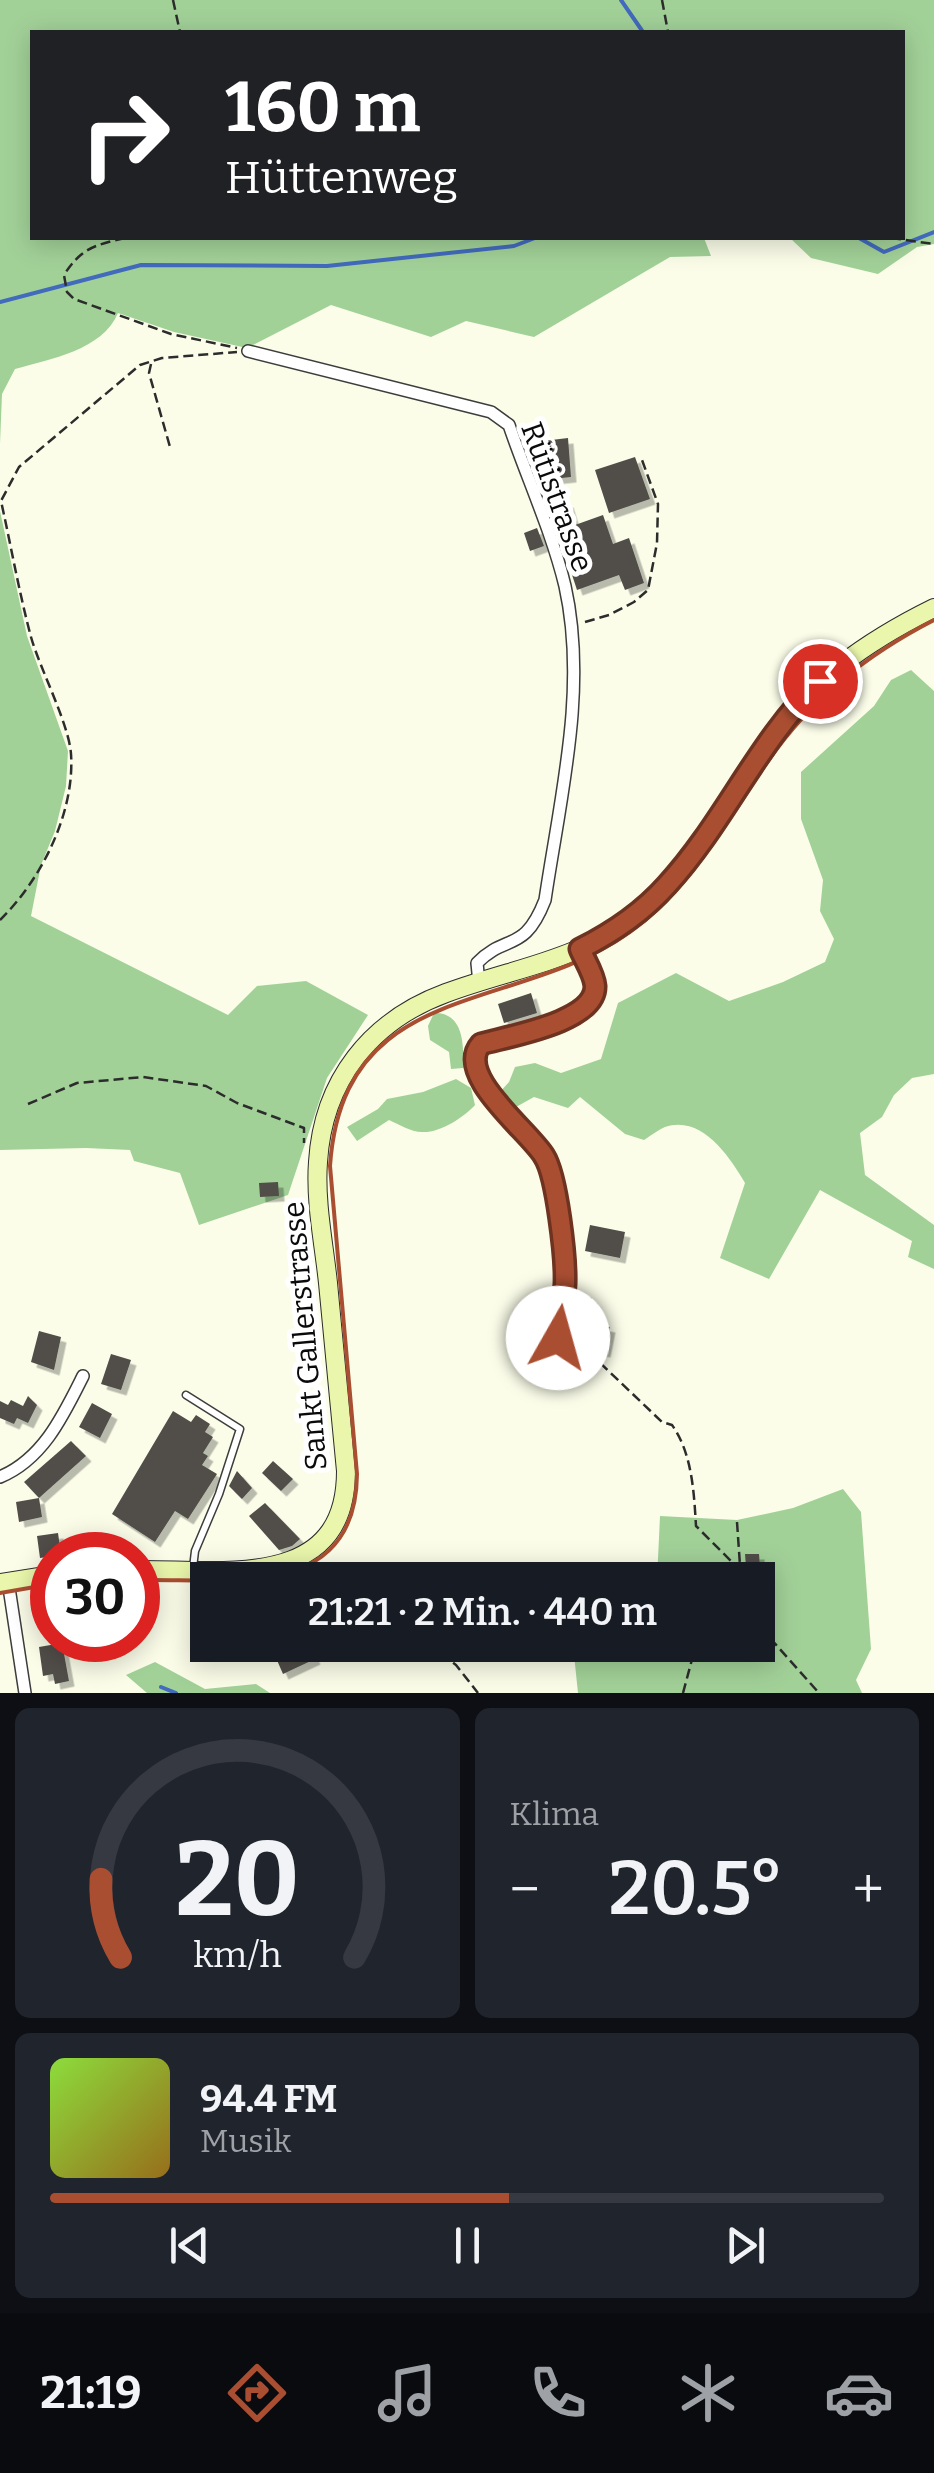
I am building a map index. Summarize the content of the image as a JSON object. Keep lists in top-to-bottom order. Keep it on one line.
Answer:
{"streets":{"main road":["Sankt Gallerstrasse"],"street":["Rütistrasse"]},"crossings":[["Rütistrasse","Sankt Gallerstrasse"]],"page":{"turn":["160 m","Hüttenweg"],"limit":"30","trip":"21:21 · 2 Min. · 440 m","tile":"Klima","heat":["−","20.5°","+"],"song":["94.4 FM","Musik"],"tabs":"21:19","gauge":["20","km/h"]}}
